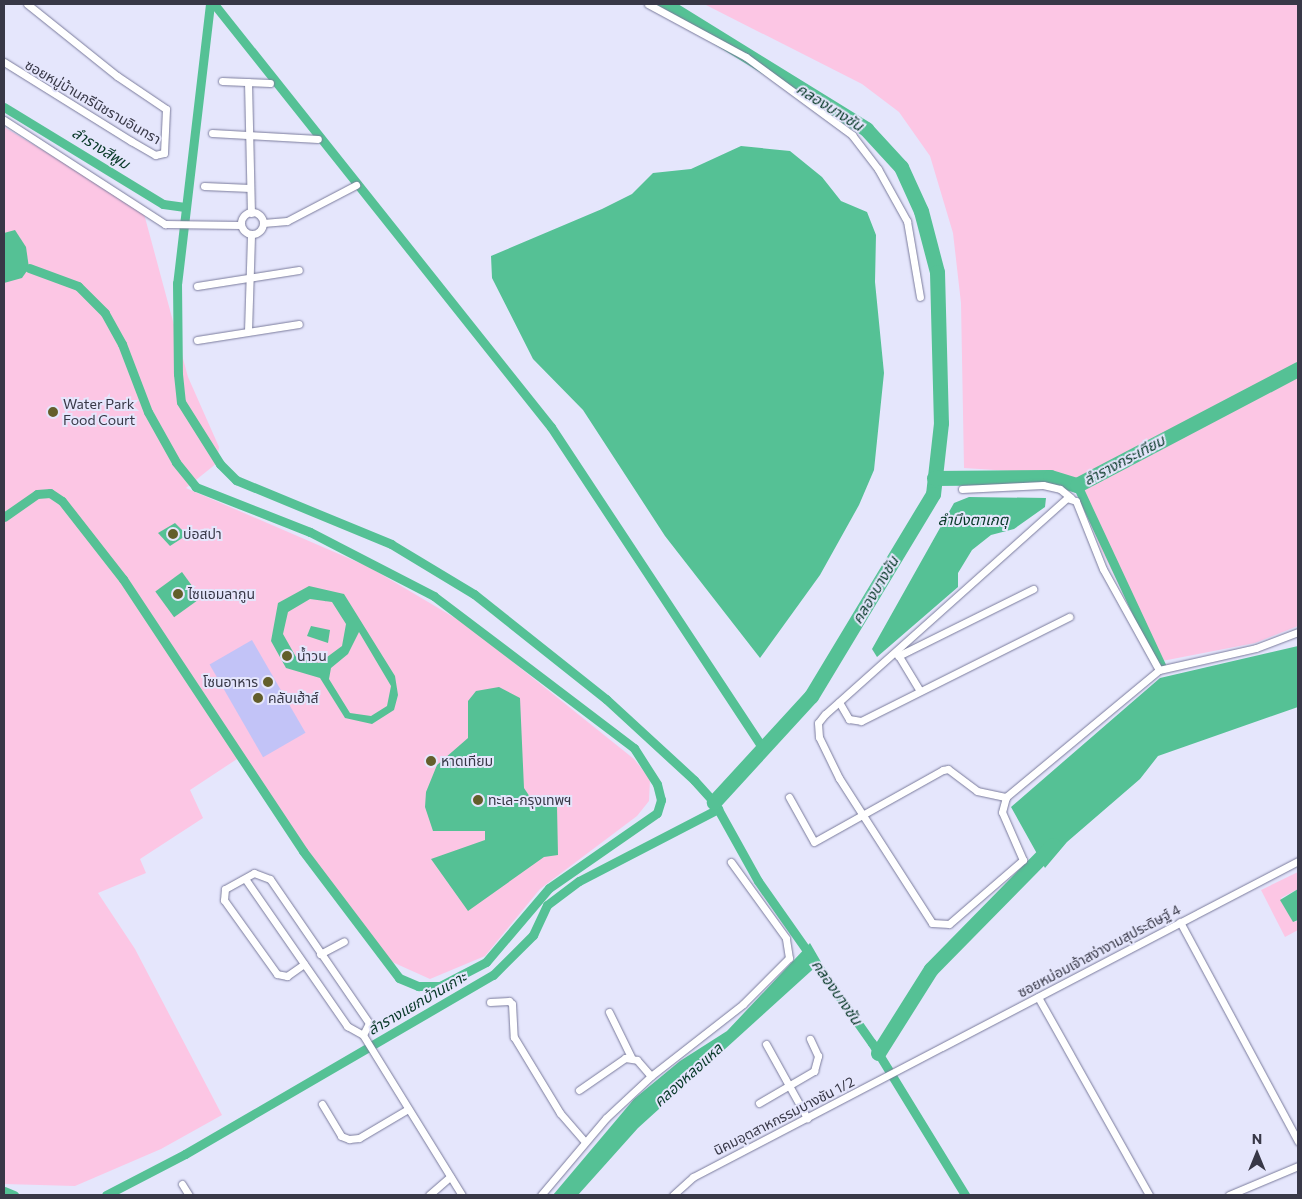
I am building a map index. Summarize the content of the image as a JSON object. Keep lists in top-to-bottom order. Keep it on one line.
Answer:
{"streets":{"street":["ซอยหมู่บ้านกรีนิชรามอินทรา","ซอยหม่อมเจ้าสง่างามสุประดิษฐ์ 4","นิคมอุตสาหกรรมบางชัน 1/2"]},"crossings":[["ซอยหม่อมเจ้าสง่างามสุประดิษฐ์ 4","นิคมอุตสาหกรรมบางชัน 1/2"]],"water":["คลองบางชัน","ลำรางสีพูม","ลำรางกระเทียม","ลำบึงตาเกตุ","ลำรางแยกบ้านเกาะ","คลองหลอแหล"],"places":["Water Park Food Court","บ่อสปา","ไซแอมลากูน","น้ำวน","โซนอาหาร","คลับเฮ้าส์","หาดเทียม","ทะเล-กรุงเทพฯ"],"north":"top"}
